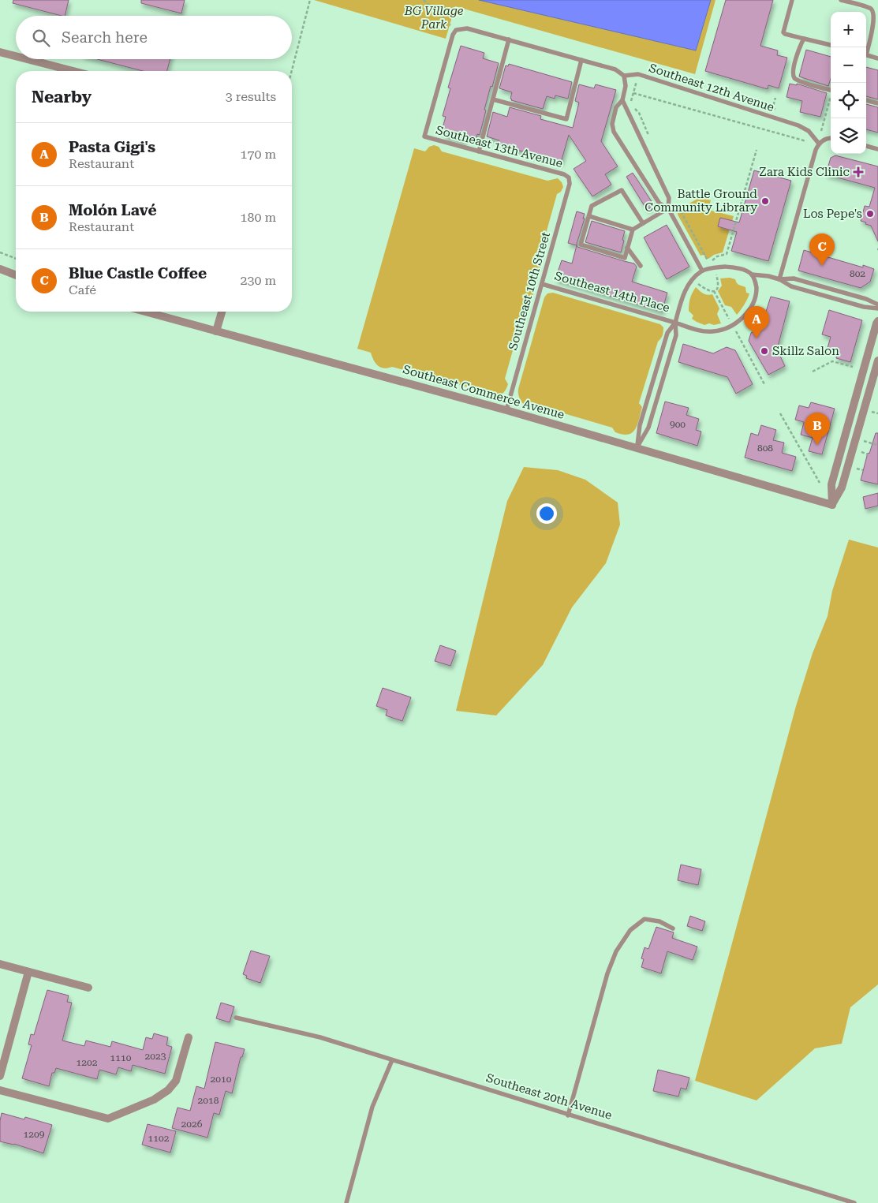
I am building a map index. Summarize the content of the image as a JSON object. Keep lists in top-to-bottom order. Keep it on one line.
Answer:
{"streets":{"street":["Southeast Commerce Avenue"],"lane":["Southeast 12th Avenue","Southeast 13th Avenue","Southeast 10th Street","Southeast 14th Place","Southeast 20th Avenue"]},"crossings":[["Southeast 12th Avenue","Southeast 13th Avenue"],["Southeast 13th Avenue","Southeast 10th Street"],["Southeast 10th Street","Southeast 14th Place"],["Southeast 10th Street","Southeast Commerce Avenue"]],"parks":["BG Village Park"],"places":{"health":["Zara Kids Clinic"],"other":["Battle Ground Community Library","Los Pepe's","Skillz Salon"]},"house_numbers":["802","900","808","2023","1110","1202","2010","2018","2026","1209","1102"],"page":{"map_buttons":["+","−"],"search":"Search here","heading":["Nearby","3 results"],"list":[{"mark":"A","name":"Pasta Gigi's","note":"Restaurant","value":"170 m"},{"mark":"B","name":"Molón Lavé","note":"Restaurant","value":"180 m"},{"mark":"C","name":"Blue Castle Coffee","note":"Café","value":"230 m"}],"pins":["C","A","B"]}}
